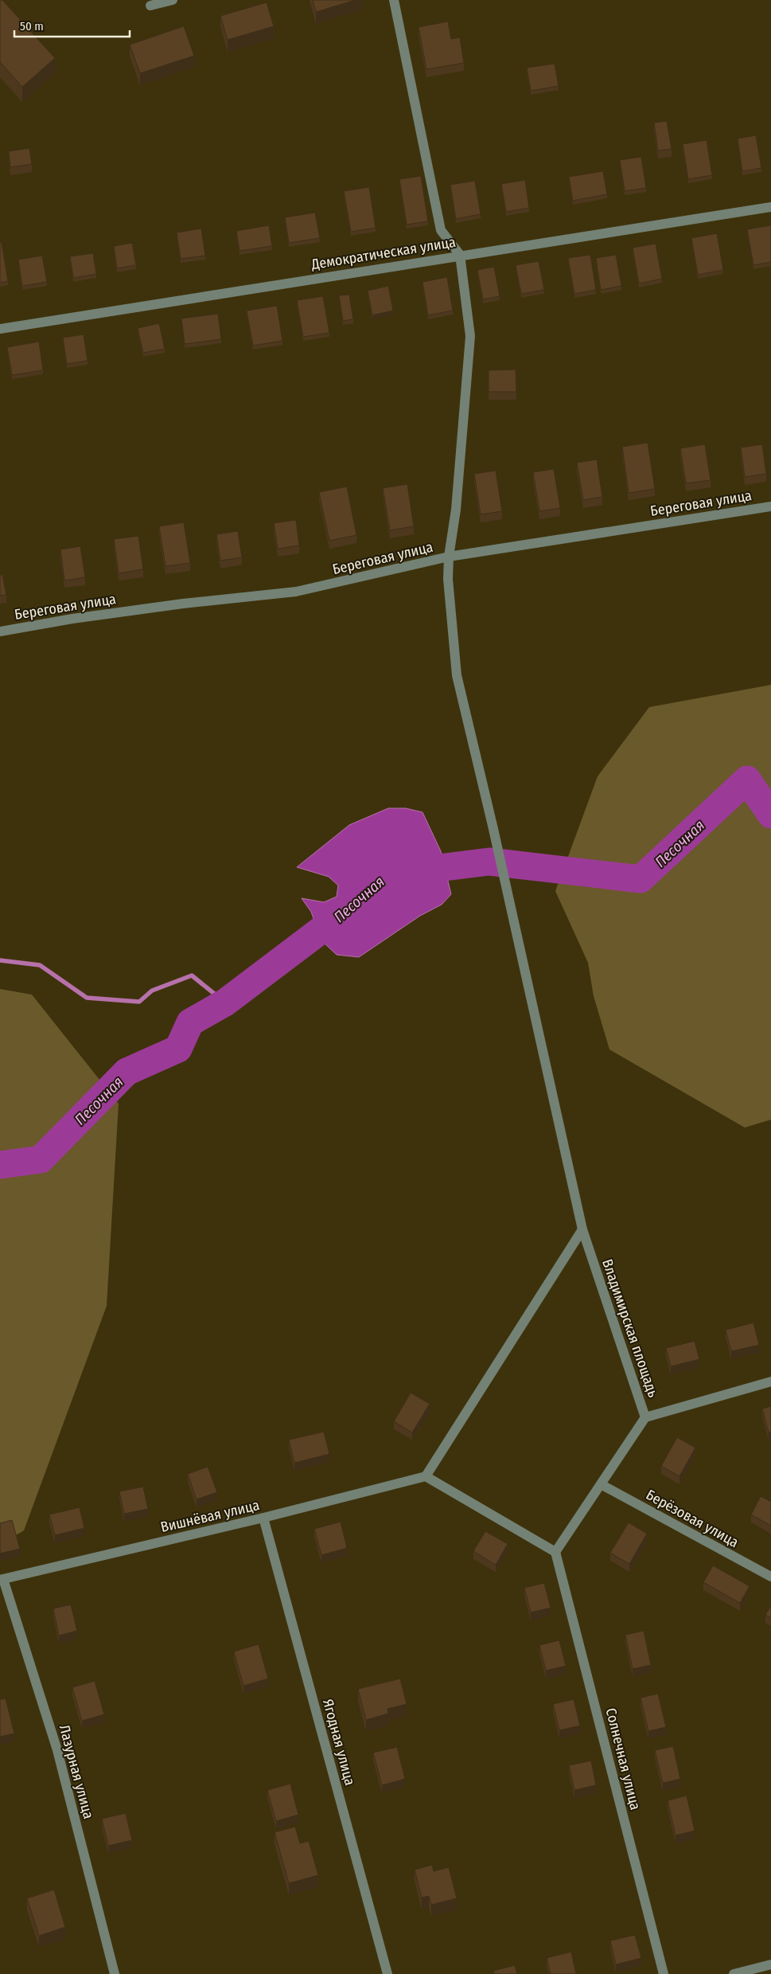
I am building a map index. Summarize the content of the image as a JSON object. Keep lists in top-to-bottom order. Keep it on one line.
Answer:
{"streets":{"street":["Демократическая улица","Береговая улица","Владимирская площадь","Вишнёвая улица","Берёзовая улица","Ягодная улица","Солнечная улица","Лазурная улица"]},"crossings":[["Демократическая улица","Владимирская площадь"],["Береговая улица","Владимирская площадь"],["Владимирская площадь","Берёзовая улица"],["Владимирская площадь","Солнечная улица"],["Вишнёвая улица","Ягодная улица"],["Вишнёвая улица","Лазурная улица"]],"water":["Песочная"],"scale_bar":"50 m"}
